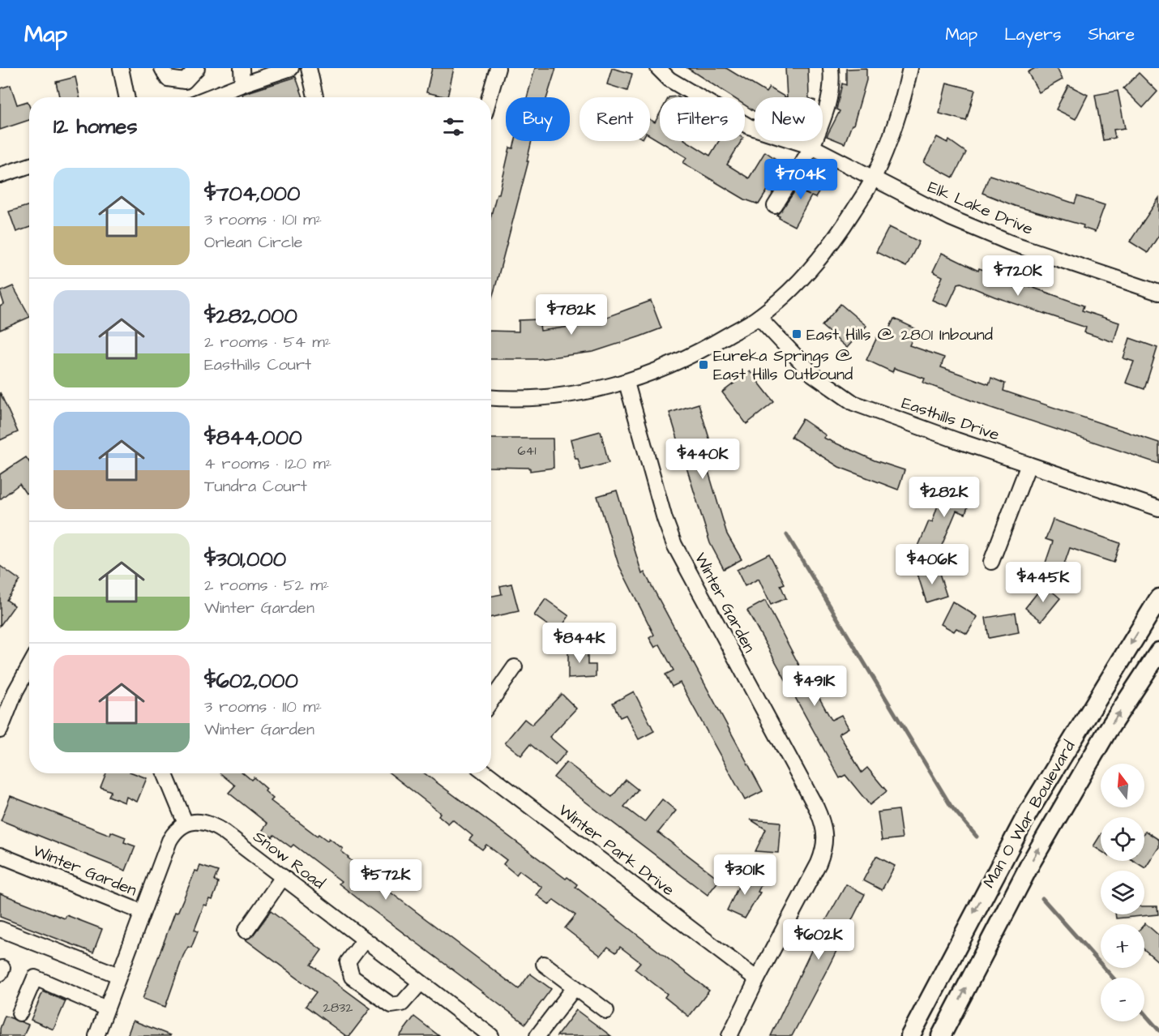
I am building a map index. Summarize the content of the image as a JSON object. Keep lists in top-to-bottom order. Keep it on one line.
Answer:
{"streets":{"main road":["Man O War Boulevard"],"street":["Elk Lake Drive","Easthills Drive","Winter Garden","Winter Park Drive","Snow Road"]},"crossings":[["Winter Garden","Winter Park Drive"]],"places":{"transit":["East Hills @ 2801 Inbound","Eureka Springs @ East Hills Outbound"]},"house_numbers":["641","2832"],"north":"top","page":{"header":"Map","nav":["Map","Layers","Share"],"chip":["Buy","Rent","Filters","New"],"heading":"12 homes","list":[{"name":"$704,000","note":"3 rooms · 101 m² · Orlean Circle"},{"name":"$282,000","note":"2 rooms · 54 m² · Easthills Court"},{"name":"$844,000","note":"4 rooms · 120 m² · Tundra Court"},{"name":"$301,000","note":"2 rooms · 52 m² · Winter Garden"},{"name":"$602,000","note":"3 rooms · 110 m² · Winter Garden"}],"price":["$704K","$720K","$782K","$440K","$282K","$406K","$445K","$844K","$491K","$301K","$572K","$602K"],"map_buttons":["+","−"]}}
